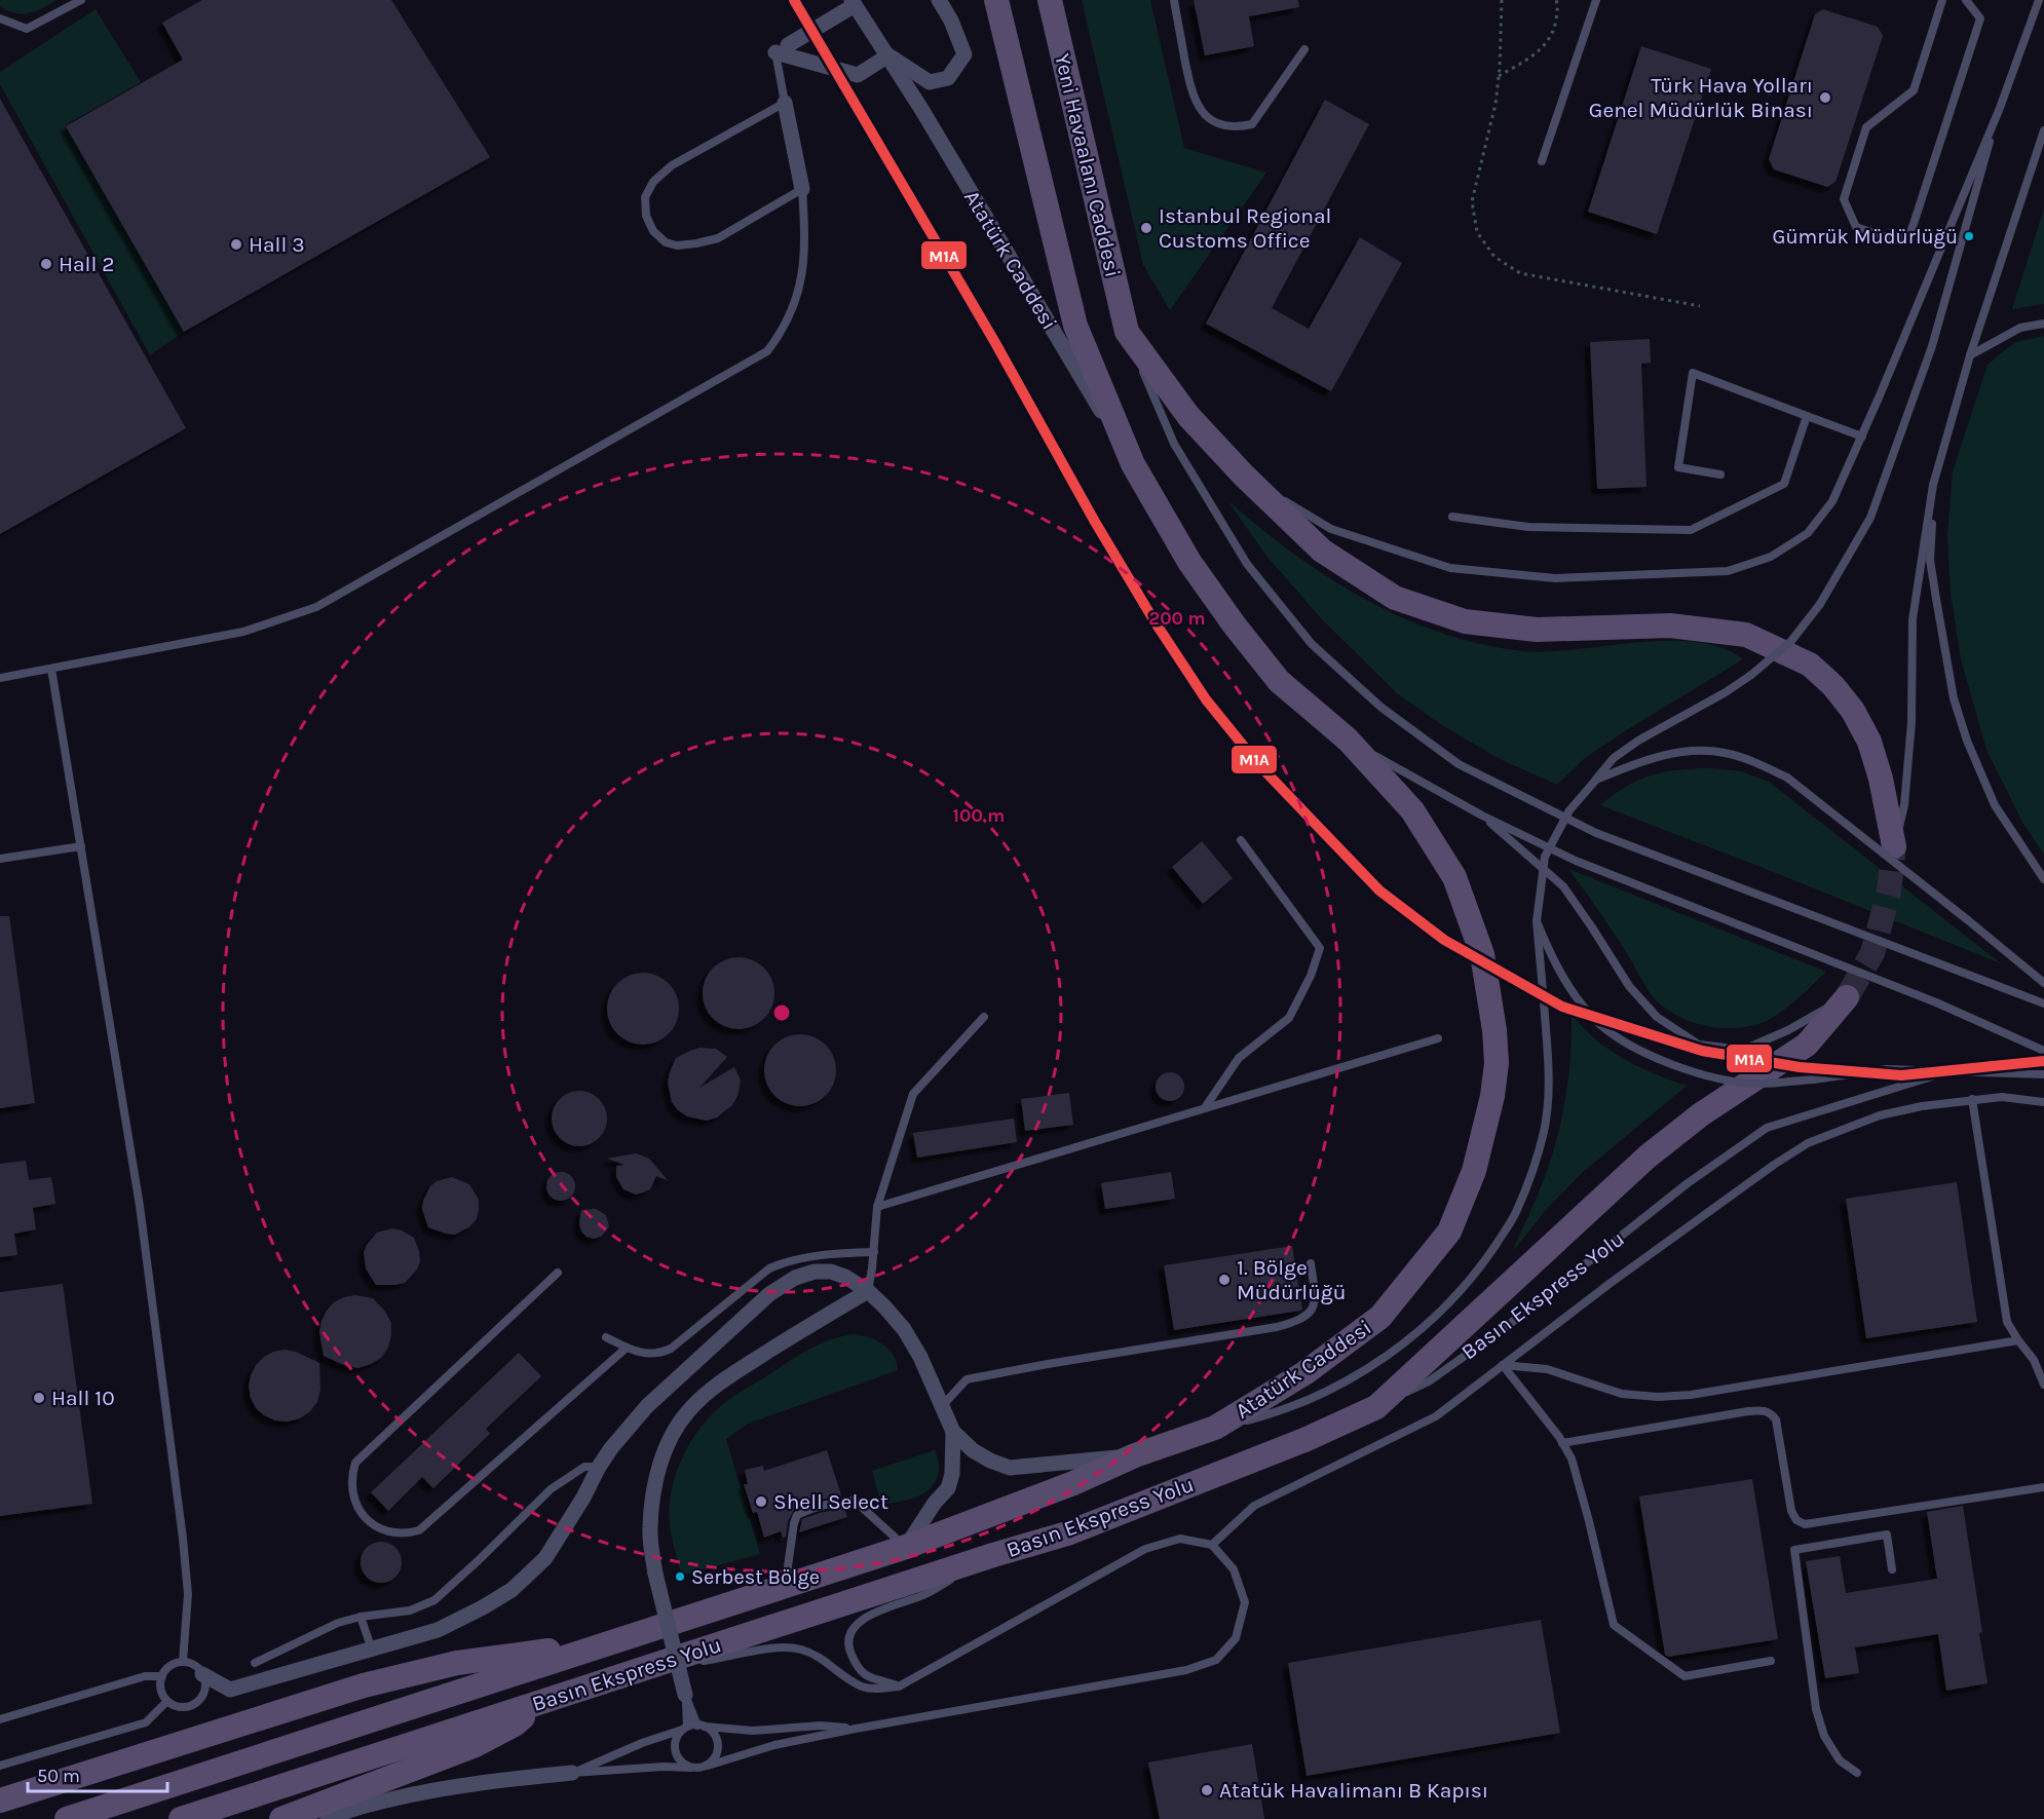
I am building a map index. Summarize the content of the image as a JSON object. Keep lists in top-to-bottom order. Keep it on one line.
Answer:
{"streets":{"main road":["Yeni Havaalanı Caddesi","Atatürk Caddesi","Basın Ekspress Yolu"]},"crossings":[["Atatürk Caddesi","Basın Ekspress Yolu"]],"places":["Türk Hava Yolları Genel Müdürlük Binası","Istanbul Regional Customs Office","Gümrük Müdürlüğü","Hall 3","Hall 2","1. Bölge Müdürlüğü","Hall 10","Shell Select","Serbest Bölge","Atatük Havalimanı B Kapısı"],"lines":["transit line M1A"],"scale_bar":"50 m","rings":["200 m","100 m"]}
